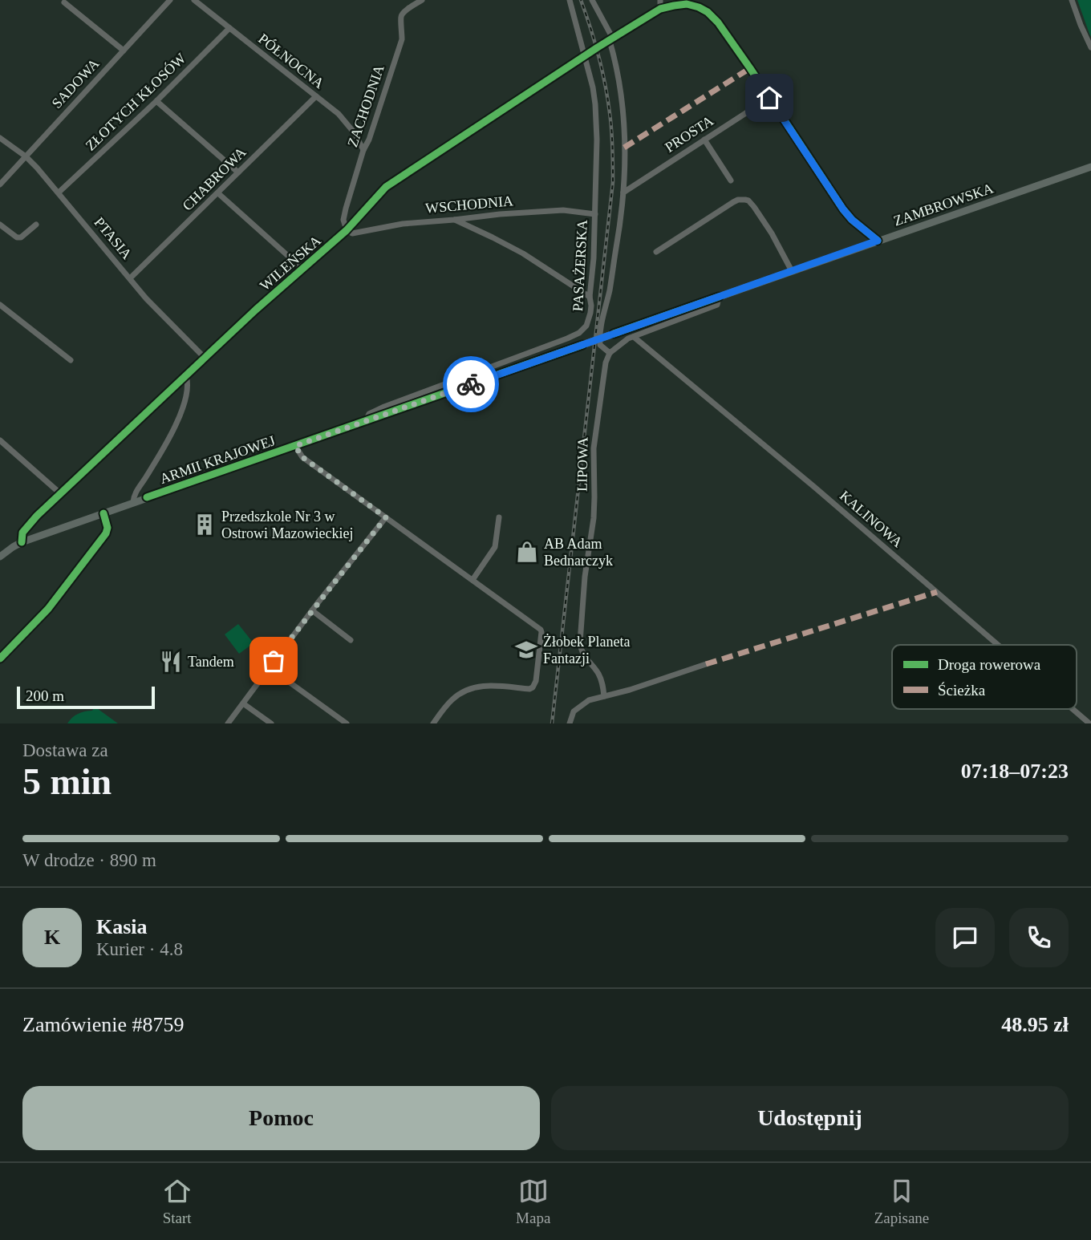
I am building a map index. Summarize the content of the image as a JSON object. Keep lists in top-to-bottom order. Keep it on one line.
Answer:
{"streets":{"main road":["ZAMBROWSKA","ARMII KRAJOWEJ"],"street":["PÓŁNOCNA","SADOWA","ZŁOTYCH KŁOSÓW","ZACHODNIA","PROSTA","CHABROWA","WSCHODNIA","PTASIA","WILEŃSKA","PASAŻERSKA","LIPOWA","KALINOWA"]},"crossings":[["PÓŁNOCNA","ZŁOTYCH KŁOSÓW"],["PÓŁNOCNA","ZACHODNIA"],["PÓŁNOCNA","CHABROWA"],["SADOWA","PTASIA"],["ZŁOTYCH KŁOSÓW","PTASIA"],["ZACHODNIA","WSCHODNIA"],["ZACHODNIA","WILEŃSKA"],["CHABROWA","PTASIA"],["WSCHODNIA","WILEŃSKA"],["WSCHODNIA","PASAŻERSKA"],["ZAMBROWSKA","ARMII KRAJOWEJ"],["PTASIA","WILEŃSKA"],["WILEŃSKA","PASAŻERSKA"],["WILEŃSKA","ARMII KRAJOWEJ"],["PASAŻERSKA","ARMII KRAJOWEJ"]],"places":{"building":["Przedszkole Nr 3 w Ostrowi Mazowieckiej"],"shop":["AB Adam Bednarczyk"],"school or university":["Żłobek Planeta Fantazji"],"restaurant":["Tandem"]},"legend":["Droga rowerowa","Ścieżka"],"scale_bar":"200 m","page":{"scale":"200 m","heading":["5 min","Dostawa za","07:18–07:23"],"panel":["Kasia","Kurier · 4.8","Zamówienie #8759","48.95 zł"],"bar":"W drodze · 890 m","round":"K","buttons":["Pomoc","Udostępnij"],"tabs":["Start","Mapa","Zapisane"]}}
